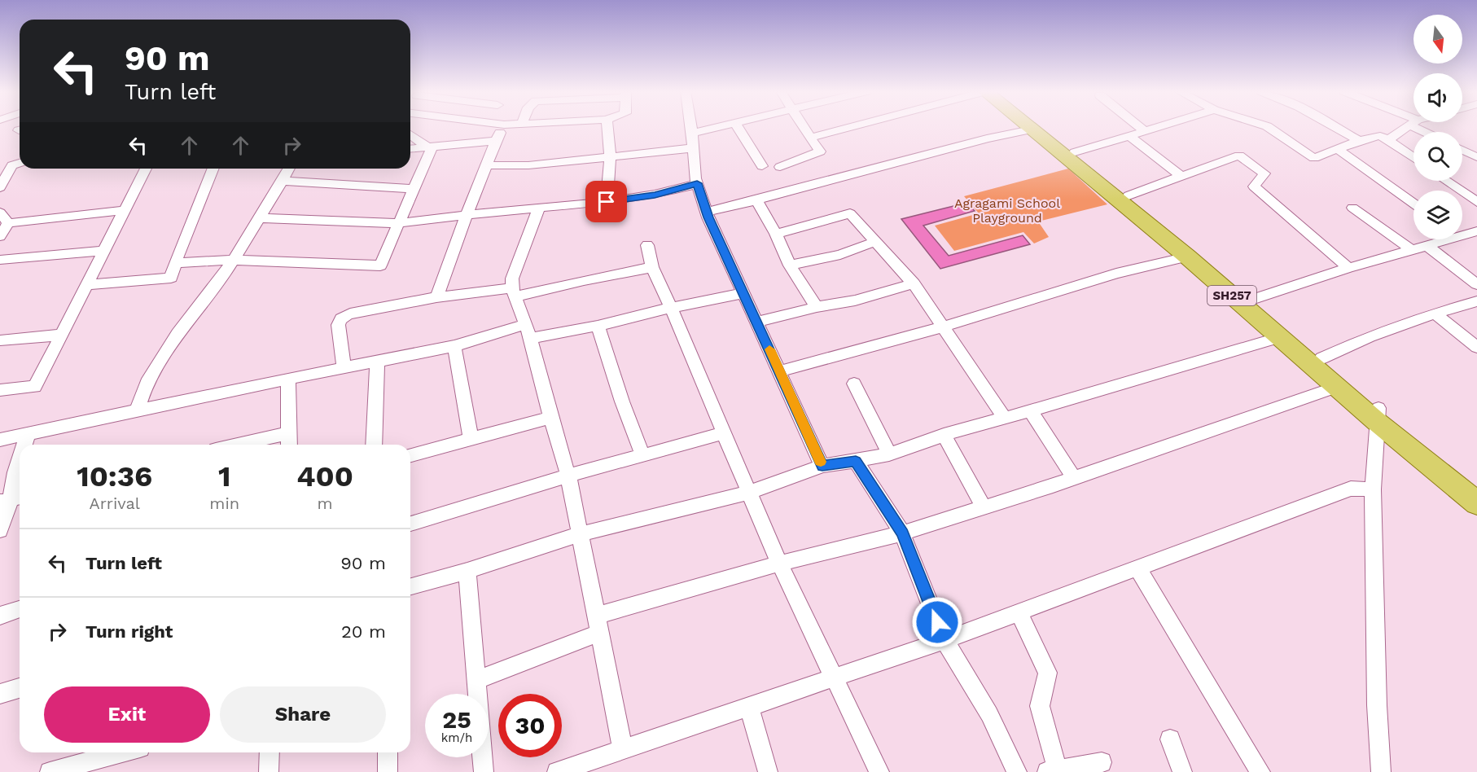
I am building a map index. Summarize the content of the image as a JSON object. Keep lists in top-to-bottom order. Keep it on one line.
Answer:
{"streets":{"main road":["SH257"]},"parks":["Agragami School Playground"],"north":"bottom","page":{"turn":["90 m","Turn left"],"eta":["10:36","Arrival","1","min","400","m"],"list":[{"name":"Turn left","value":"90 m"},{"name":"Turn right","value":"20 m"}],"buttons":["Exit","Share"],"speed":"25 km/h","limit":"30"}}
